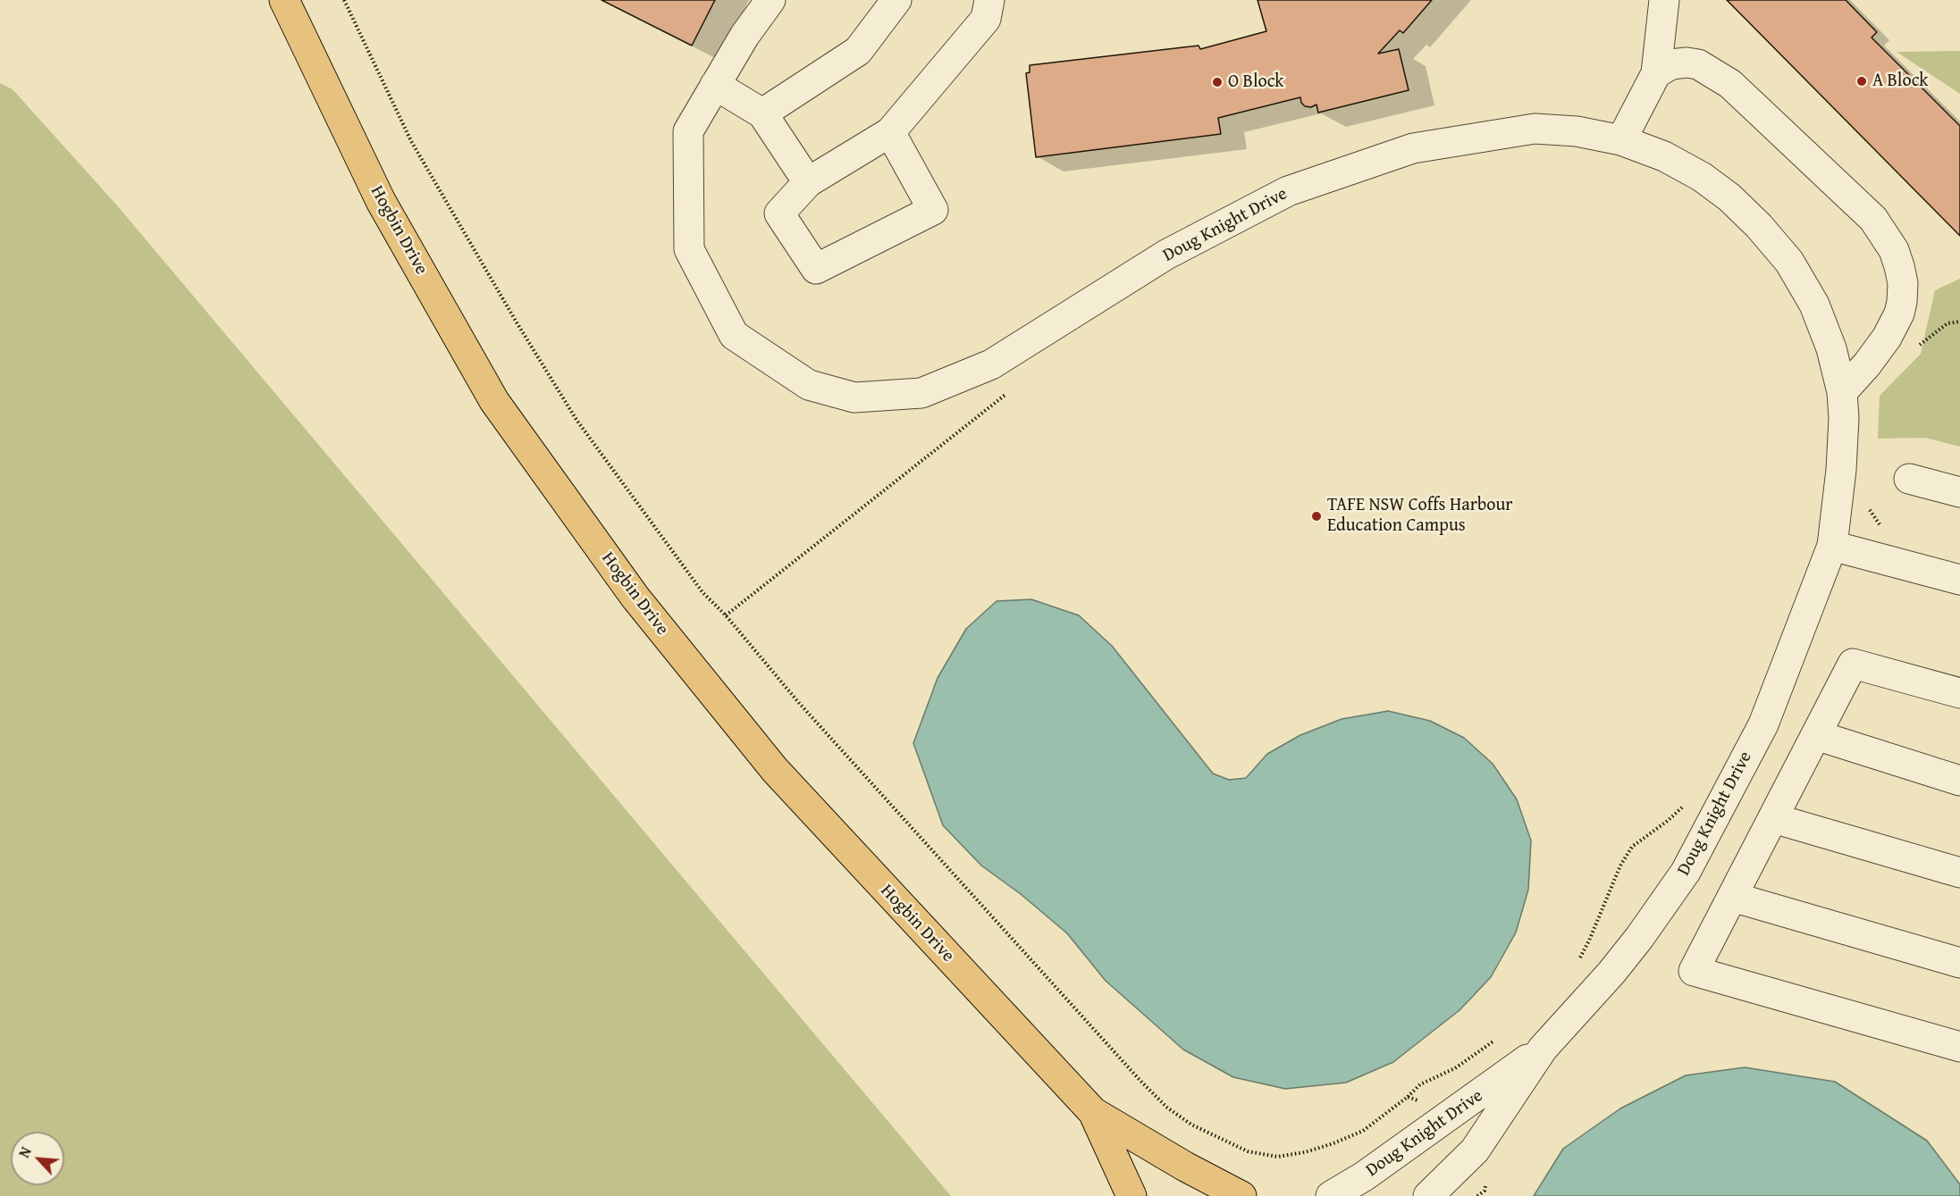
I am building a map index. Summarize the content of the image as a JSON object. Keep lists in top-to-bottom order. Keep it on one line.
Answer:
{"streets":{"main road":["Hogbin Drive"],"street":["Doug Knight Drive"]},"places":["A Block","O Block","TAFE NSW Coffs Harbour Education Campus"],"north":"top left"}
